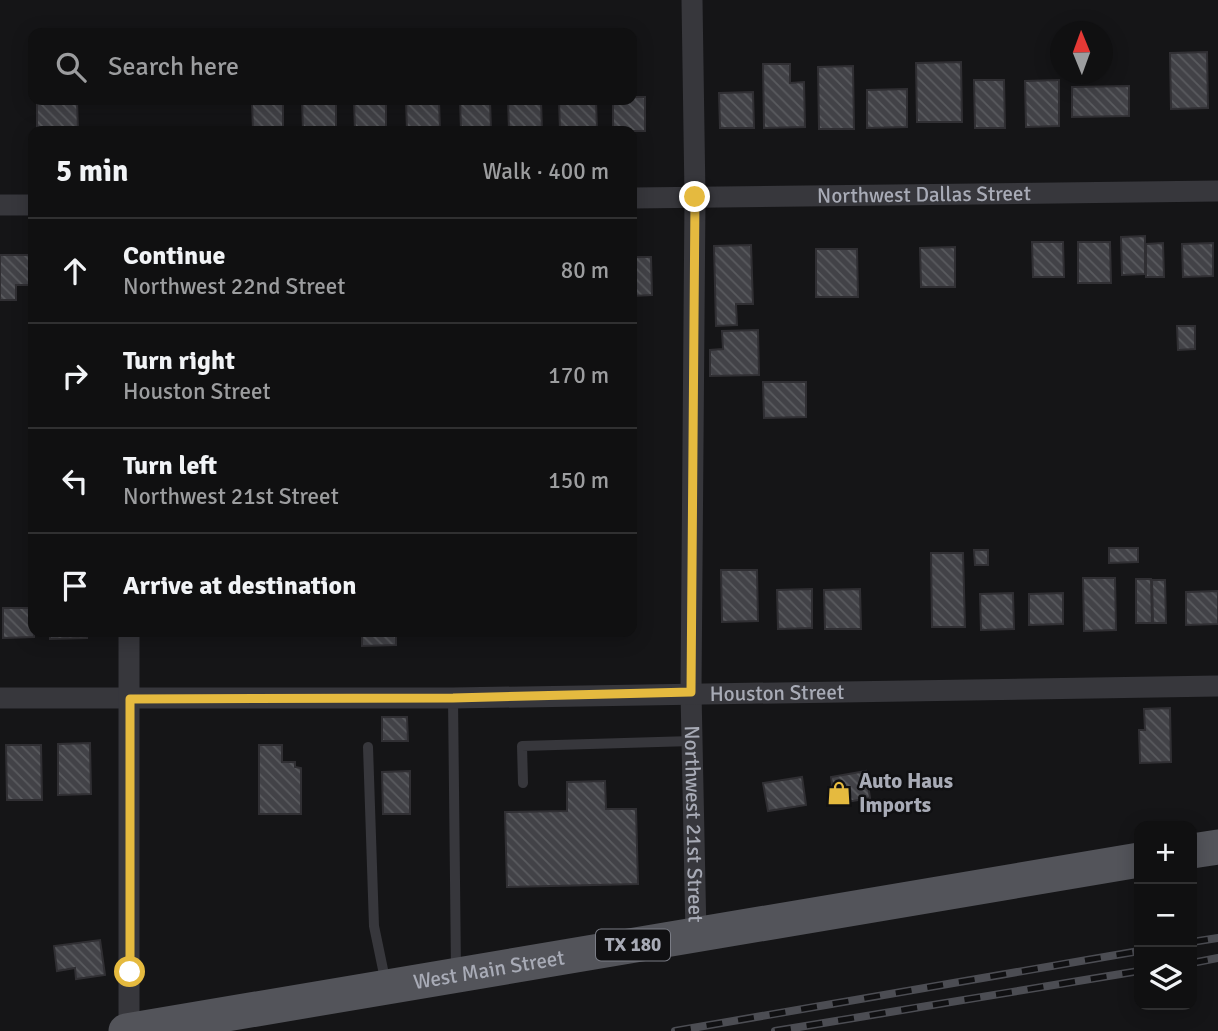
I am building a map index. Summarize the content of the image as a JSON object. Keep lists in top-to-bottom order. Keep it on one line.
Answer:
{"streets":{"main road":["TX 180","West Main Street"],"street":["Northwest Dallas Street","Houston Street","Northwest 21st Street"]},"crossings":[["Northwest Dallas Street","Northwest 21st Street"],["Houston Street","Northwest 21st Street"],["Northwest 21st Street","West Main Street"]],"places":{"shop":["Auto Haus Imports"]},"north":"top","page":{"search":"Search here","heading":["5 min","Walk · 400 m"],"list":[["Continue","Northwest 22nd Street","80 m"],["Turn right","Houston Street","170 m"],["Turn left","Northwest 21st Street","150 m"],"Arrive at destination"],"map_buttons":["+","−"]}}
